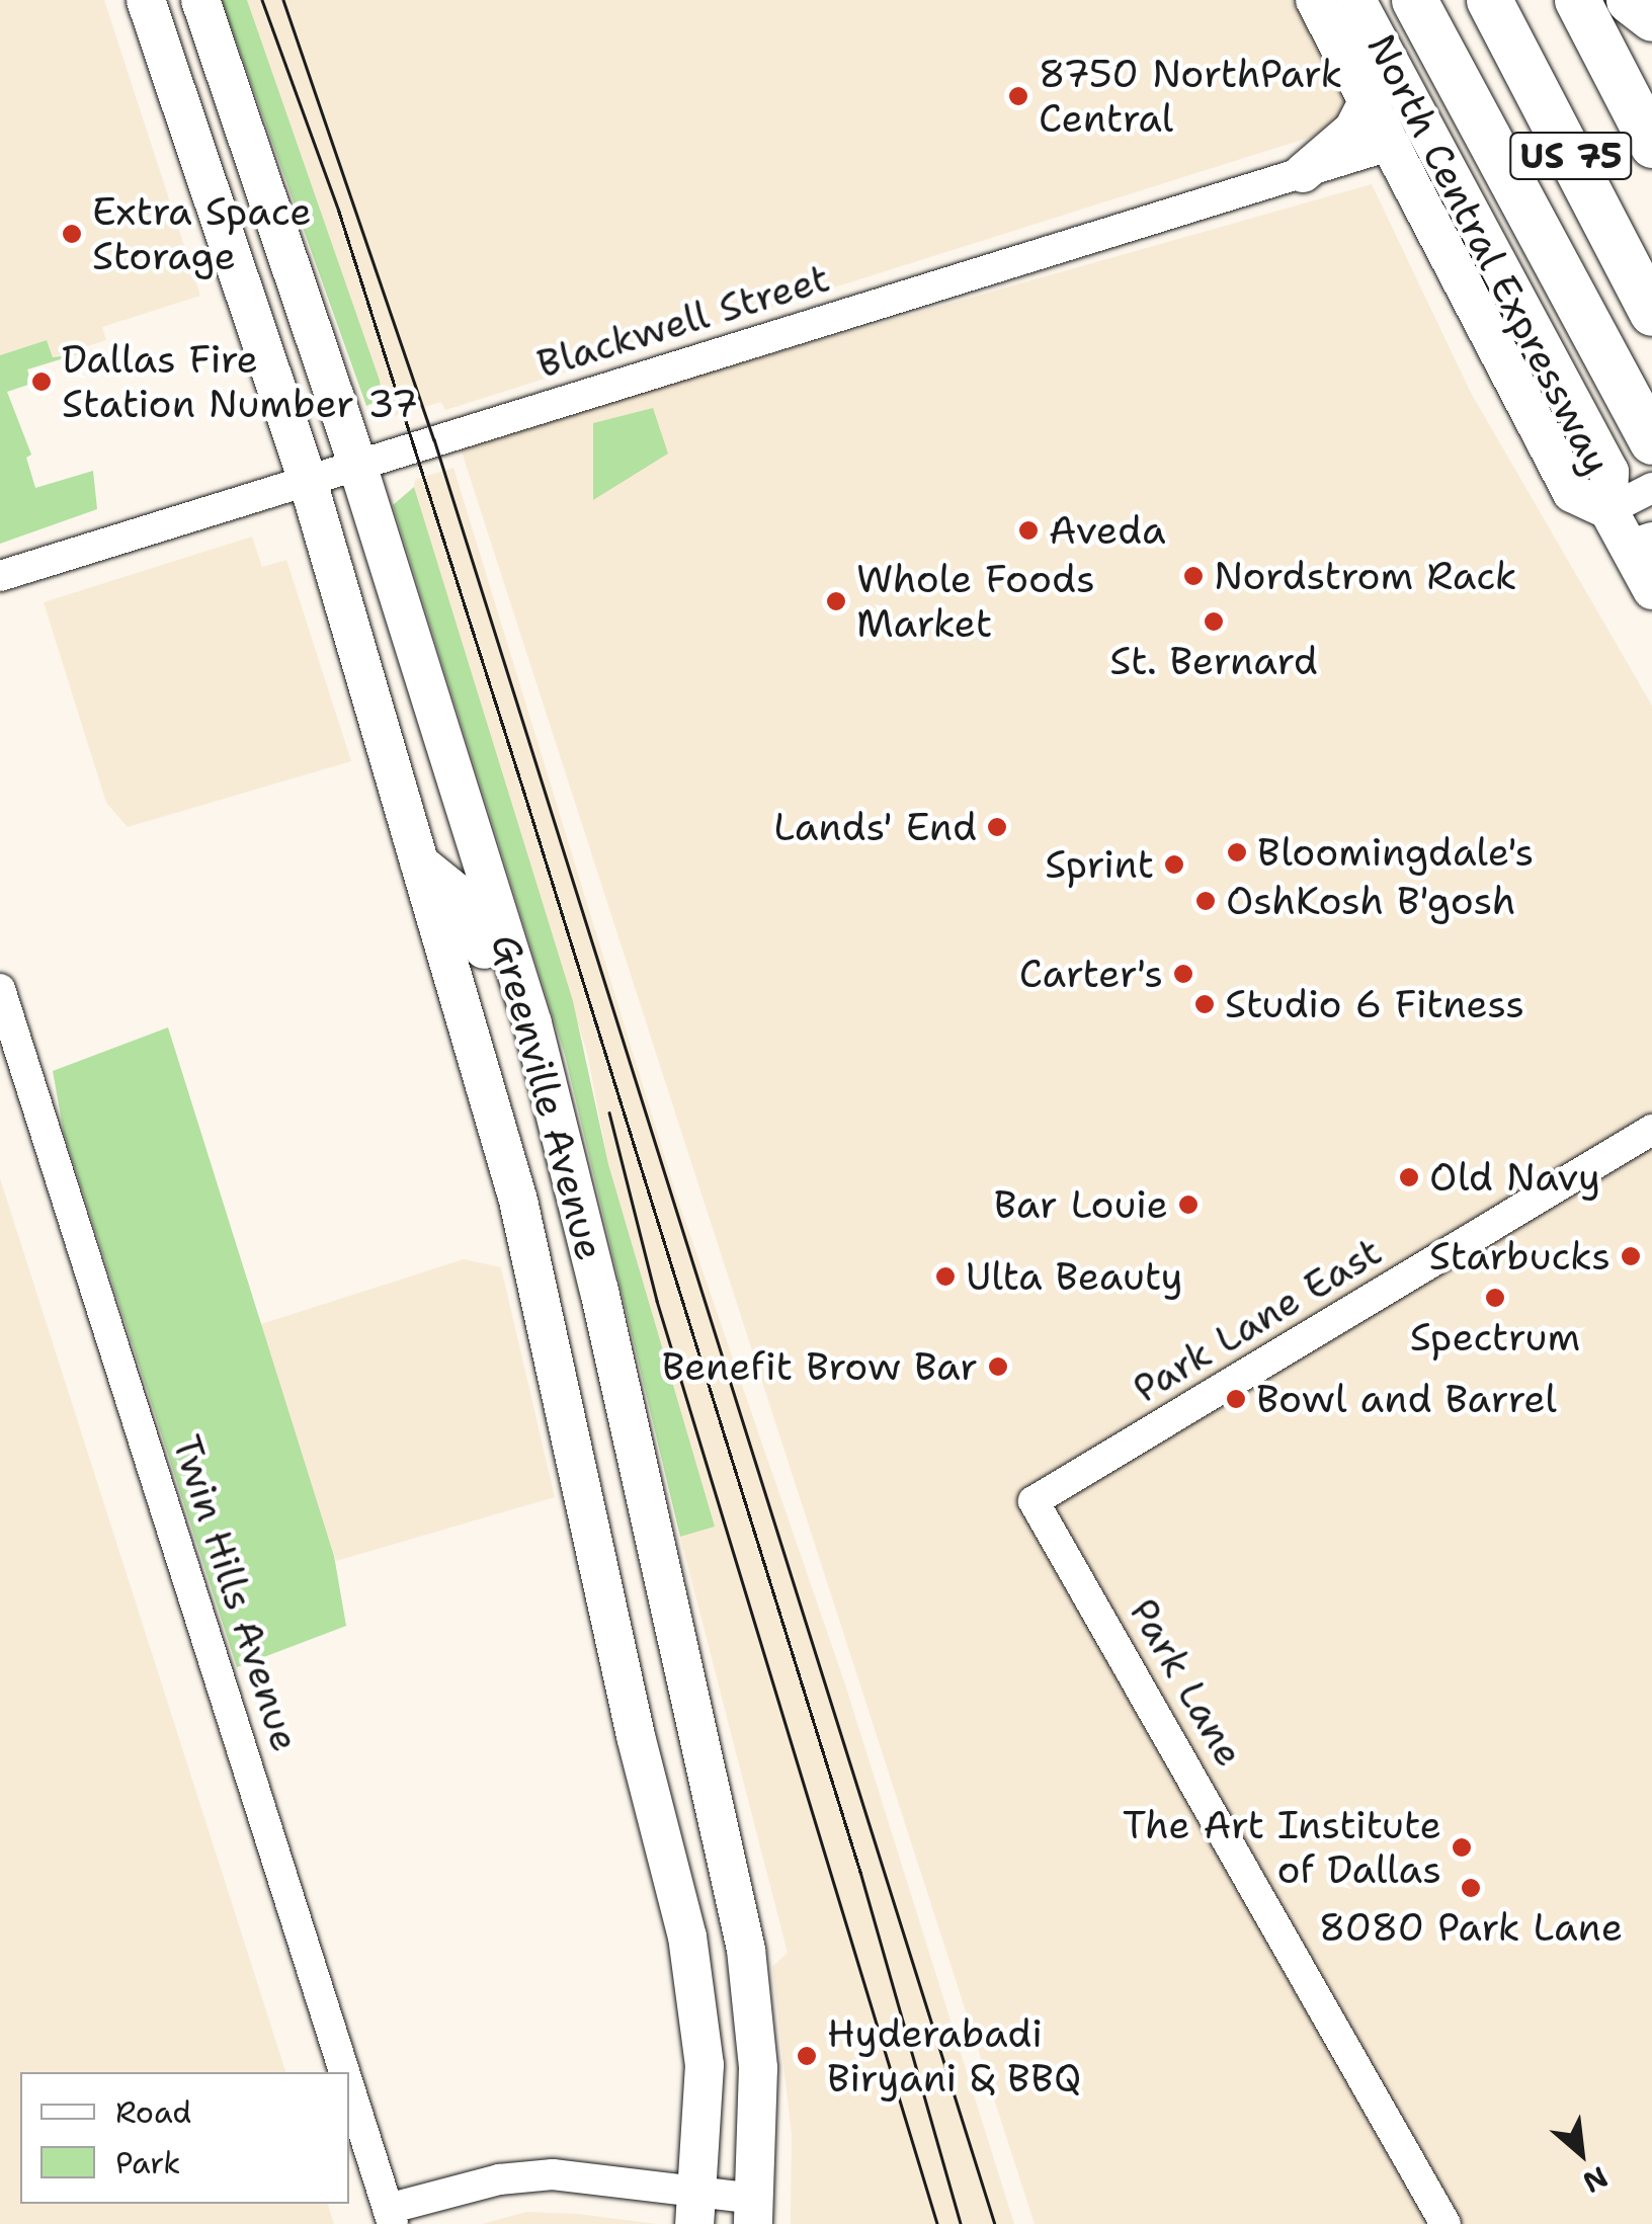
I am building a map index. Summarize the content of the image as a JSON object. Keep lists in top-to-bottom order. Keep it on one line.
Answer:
{"streets":{"highway":["US 75"],"main road":["North Central Expressway","Greenville Avenue"],"street":["Blackwell Street","Park Lane East","Twin Hills Avenue","Park Lane"]},"crossings":[["North Central Expressway","Blackwell Street"],["Blackwell Street","Greenville Avenue"],["Park Lane East","Park Lane"]],"places":["8750 NorthPark Central","Extra Space Storage","Dallas Fire Station Number 37","Aveda","Nordstrom Rack","Whole Foods Market","St. Bernard","Lands' End","Bloomingdale's","Sprint","OshKosh B'gosh","Carter's","Studio 6 Fitness","Old Navy","Bar Louie","Starbucks","Ulta Beauty","Spectrum","Benefit Brow Bar","Bowl and Barrel","The Art Institute of Dallas","8080 Park Lane","Hyderabadi Biryani & BBQ"],"legend":["Road","Park"],"north":"bottom right"}
